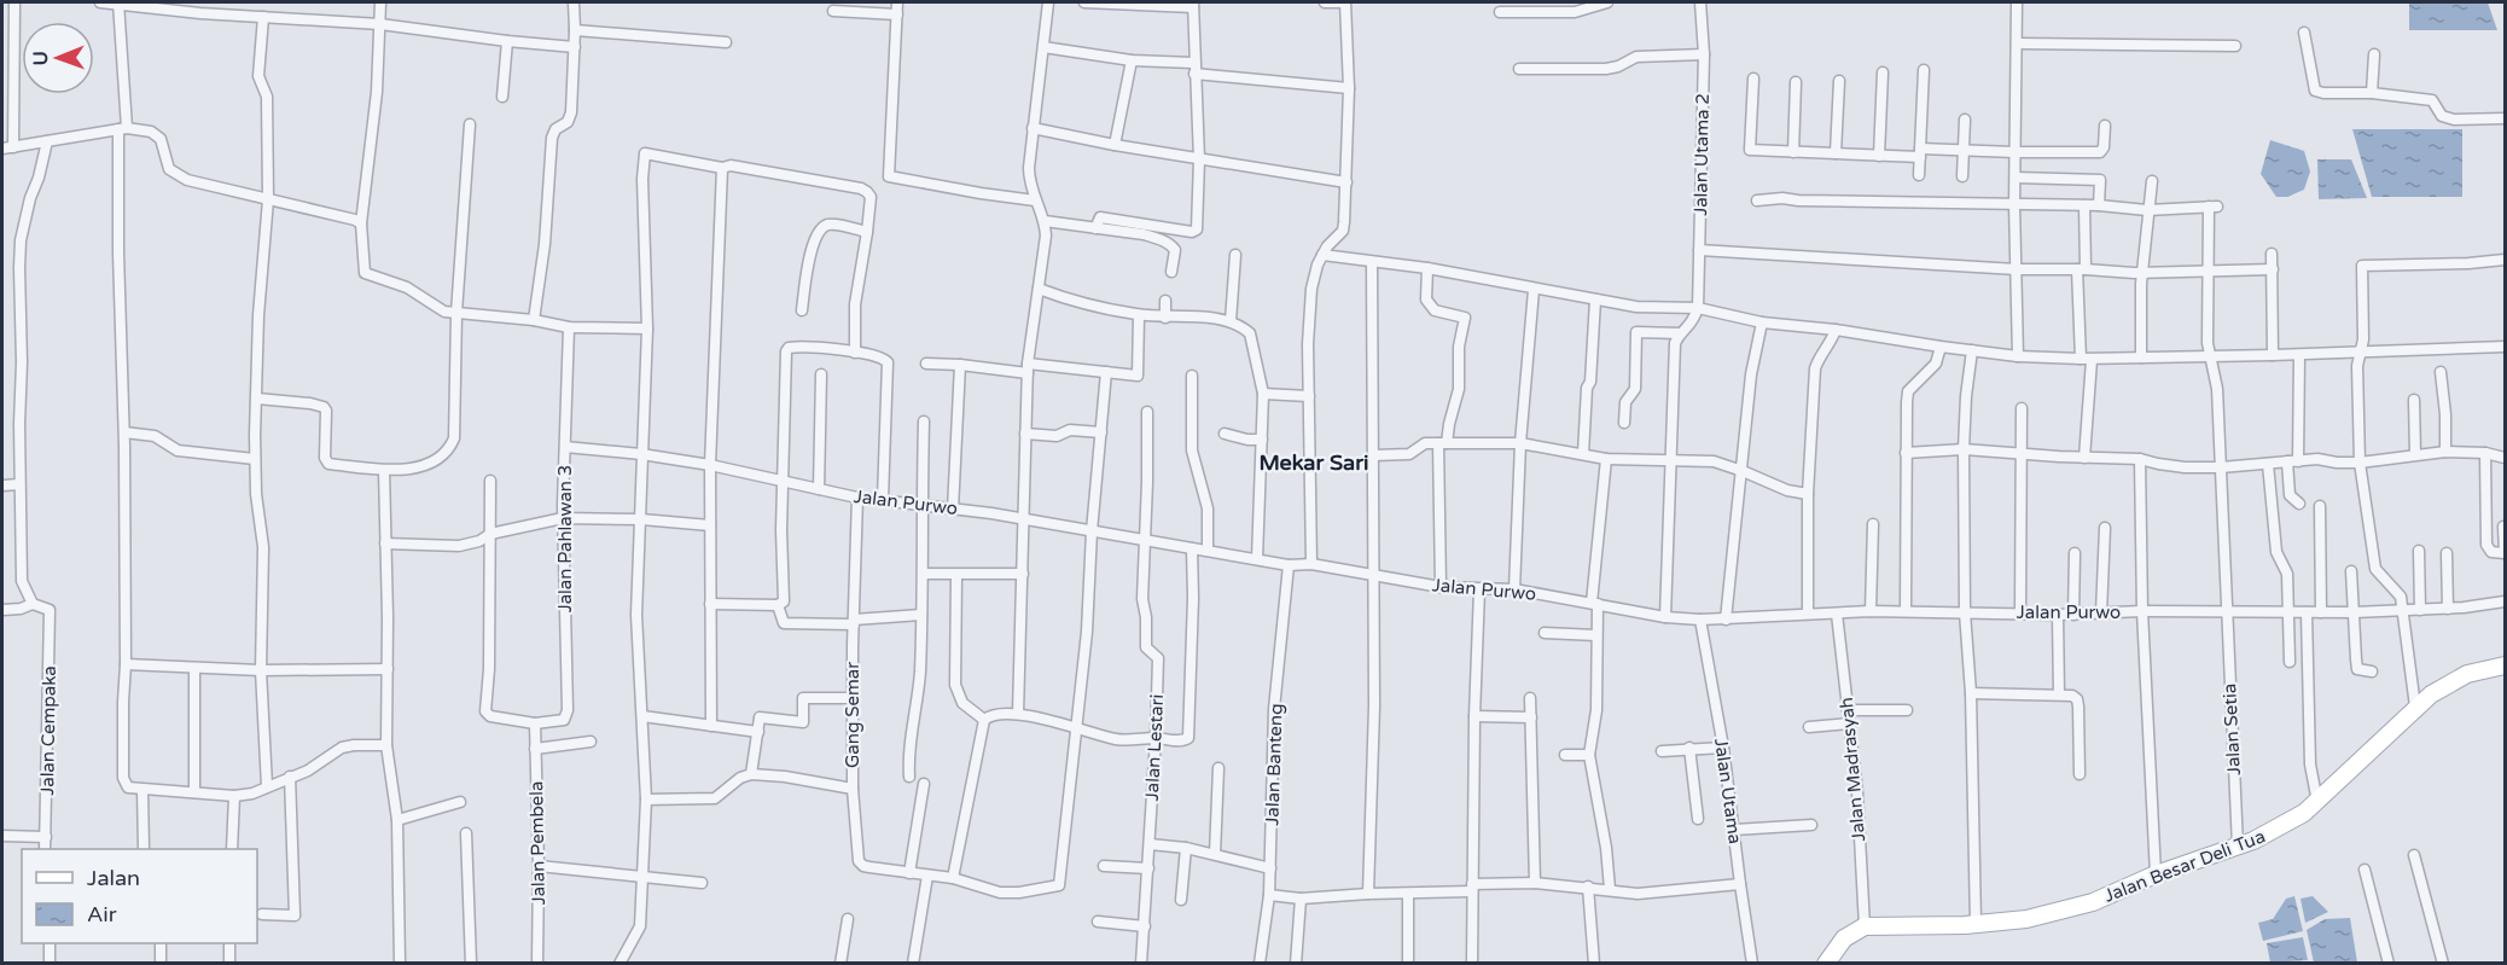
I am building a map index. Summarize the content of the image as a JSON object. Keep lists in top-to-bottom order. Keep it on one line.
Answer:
{"streets":{"main road":["Jalan Besar Deli Tua"],"street":["Jalan Utama 2","Jalan Purwo","Jalan Pahlawan 3","Gang Semar","Jalan Setia","Jalan Cempaka","Jalan Lestari","Jalan Banteng","Jalan Madrasyah","Jalan Utama","Jalan Pembela"]},"crossings":[["Jalan Purwo","Jalan Pahlawan 3"],["Jalan Purwo","Gang Semar"],["Jalan Purwo","Jalan Setia"],["Jalan Purwo","Jalan Lestari"],["Jalan Purwo","Jalan Banteng"],["Jalan Purwo","Jalan Madrasyah"],["Jalan Purwo","Jalan Utama"],["Jalan Pahlawan 3","Jalan Pembela"],["Jalan Setia","Jalan Besar Deli Tua"],["Jalan Madrasyah","Jalan Besar Deli Tua"]],"districts":["Mekar Sari"],"legend":["Jalan","Air"],"north":"left"}
